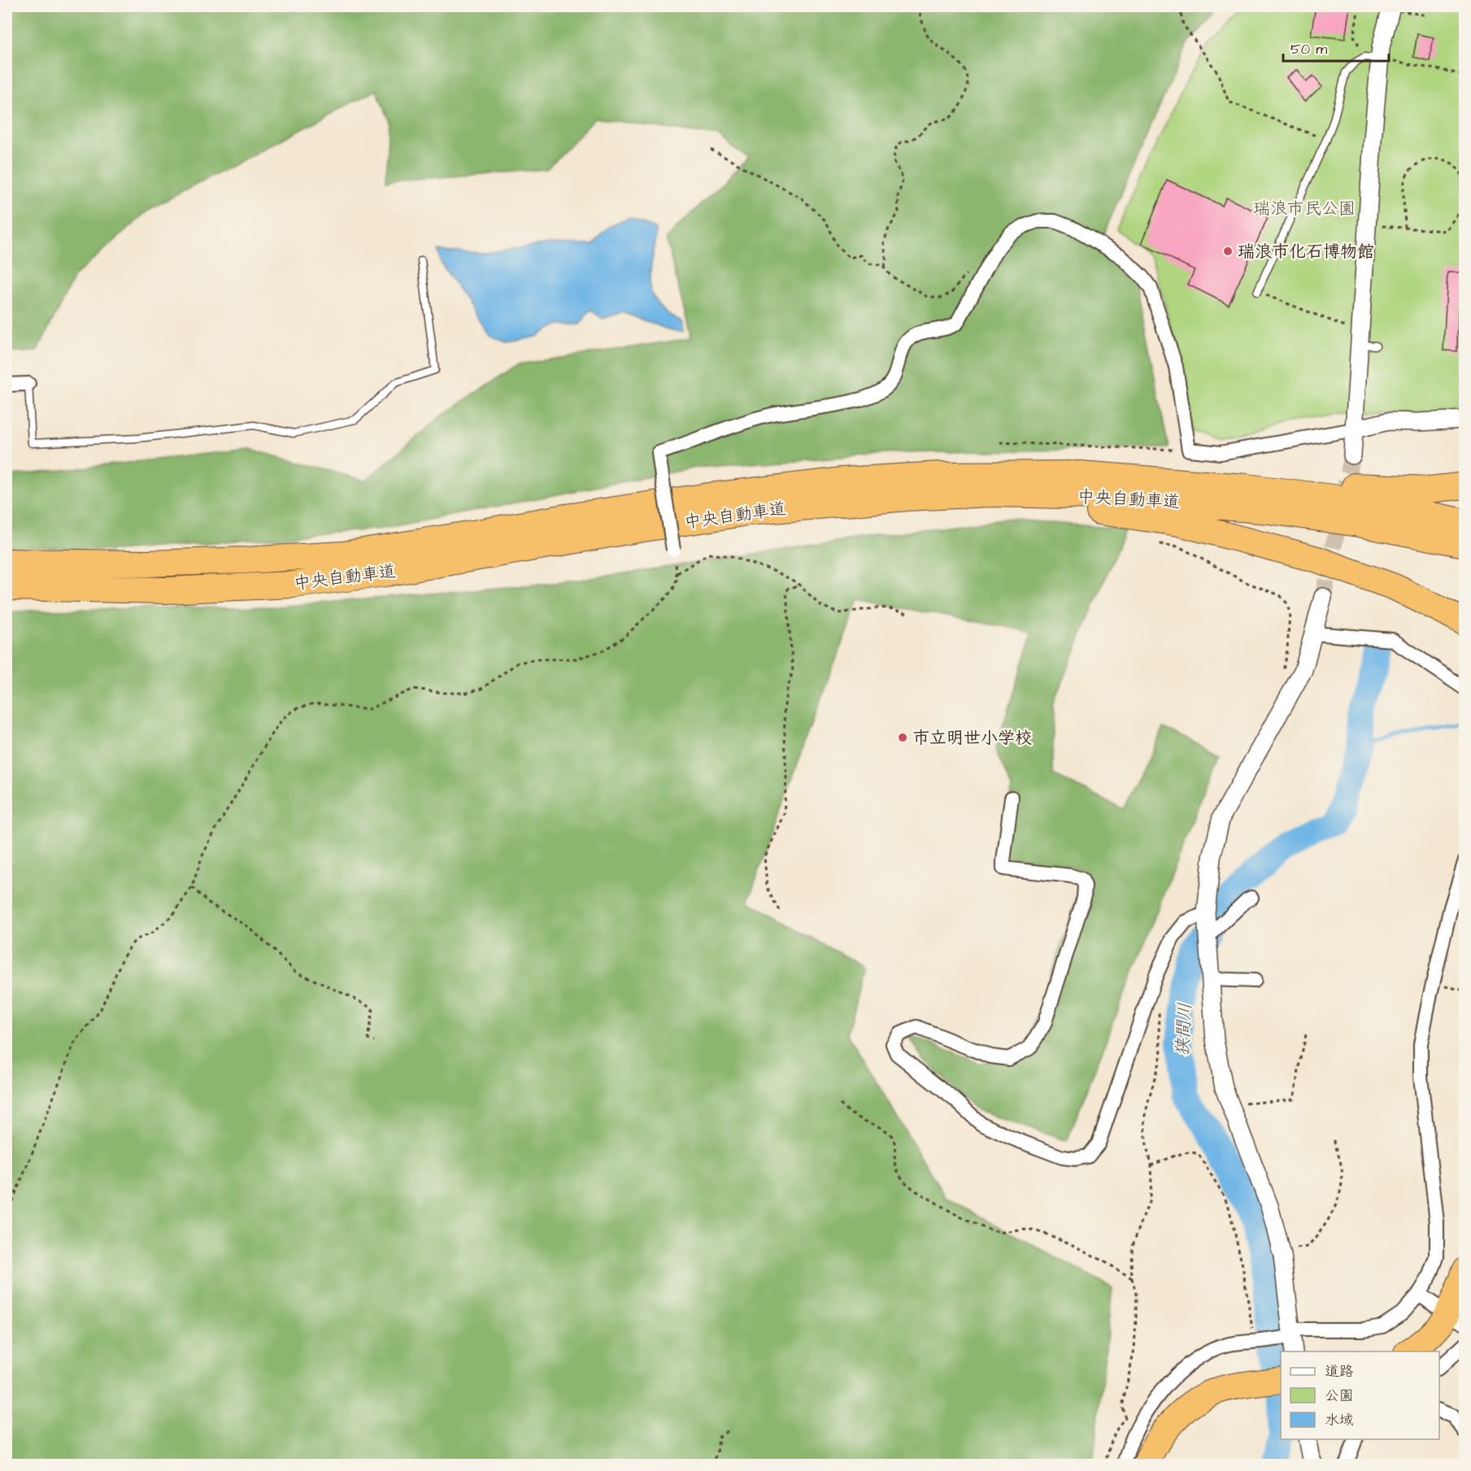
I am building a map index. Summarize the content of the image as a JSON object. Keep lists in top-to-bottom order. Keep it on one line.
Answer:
{"streets":{"highway":["中央自動車道"]},"water":["狭間川"],"parks":["瑞浪市民公園"],"places":["瑞浪市化石博物館","市立明世小学校"],"legend":["道路","公園","水域"],"scale_bar":"50 m"}
